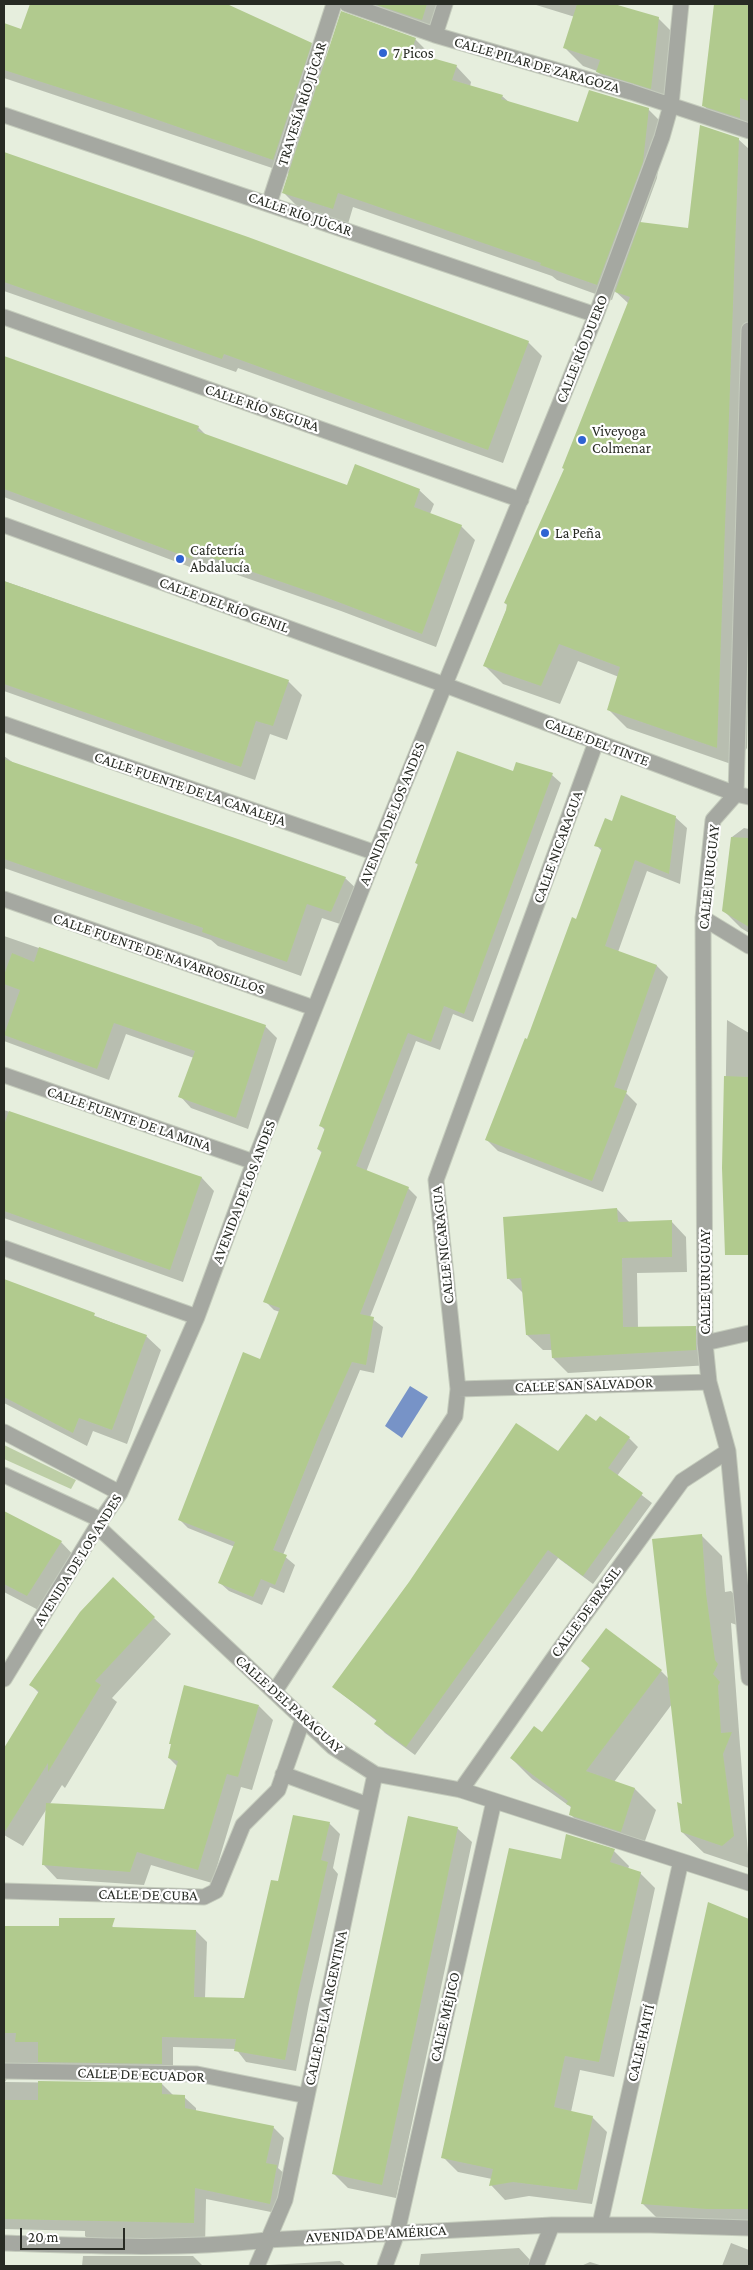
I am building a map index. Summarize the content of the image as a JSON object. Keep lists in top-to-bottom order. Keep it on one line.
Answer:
{"streets":{"street":["CALLE PILAR DE ZARAGOZA","TRAVESÍA RÍO JÚCAR","CALLE RÍO JÚCAR","CALLE RÍO DUERO","CALLE RÍO SEGURA","CALLE DEL RÍO GENIL","CALLE DEL TINTE","CALLE FUENTE DE LA CANALEJA","AVENIDA DE LOS ANDES","CALLE NICARAGUA","CALLE URUGUAY","CALLE FUENTE DE NAVARROSILLOS","CALLE FUENTE DE LA MINA","CALLE SAN SALVADOR","CALLE DE BRASIL","CALLE DEL PARAGUAY","CALLE DE CUBA","CALLE DE LA ARGENTINA","CALLE MÉJICO","CALLE HAITÍ","CALLE DE ECUADOR","AVENIDA DE AMÉRICA"]},"crossings":[["CALLE PILAR DE ZARAGOZA","CALLE RÍO DUERO"],["TRAVESÍA RÍO JÚCAR","CALLE RÍO JÚCAR"],["CALLE RÍO JÚCAR","CALLE RÍO DUERO"],["CALLE RÍO DUERO","CALLE RÍO SEGURA"],["CALLE RÍO DUERO","CALLE DEL RÍO GENIL"],["CALLE RÍO DUERO","CALLE DEL TINTE"],["CALLE RÍO DUERO","AVENIDA DE LOS ANDES"],["CALLE DEL RÍO GENIL","CALLE DEL TINTE"],["CALLE DEL RÍO GENIL","AVENIDA DE LOS ANDES"],["CALLE DEL TINTE","AVENIDA DE LOS ANDES"],["CALLE DEL TINTE","CALLE NICARAGUA"],["CALLE DEL TINTE","CALLE URUGUAY"],["CALLE FUENTE DE LA CANALEJA","AVENIDA DE LOS ANDES"],["AVENIDA DE LOS ANDES","CALLE FUENTE DE NAVARROSILLOS"],["AVENIDA DE LOS ANDES","CALLE FUENTE DE LA MINA"],["AVENIDA DE LOS ANDES","CALLE DEL PARAGUAY"],["CALLE NICARAGUA","CALLE SAN SALVADOR"],["CALLE NICARAGUA","CALLE DEL PARAGUAY"],["CALLE URUGUAY","CALLE SAN SALVADOR"],["CALLE URUGUAY","CALLE DE BRASIL"],["CALLE DE BRASIL","CALLE DEL PARAGUAY"],["CALLE DEL PARAGUAY","CALLE DE CUBA"],["CALLE DEL PARAGUAY","CALLE DE LA ARGENTINA"],["CALLE DEL PARAGUAY","CALLE MÉJICO"],["CALLE DEL PARAGUAY","CALLE HAITÍ"],["CALLE DE LA ARGENTINA","CALLE DE ECUADOR"],["CALLE DE LA ARGENTINA","AVENIDA DE AMÉRICA"],["CALLE MÉJICO","AVENIDA DE AMÉRICA"],["CALLE HAITÍ","AVENIDA DE AMÉRICA"]],"places":["7 Picos","Viveyoga Colmenar","La Peña","Cafetería Abdalucía"],"scale_bar":"20 m"}
